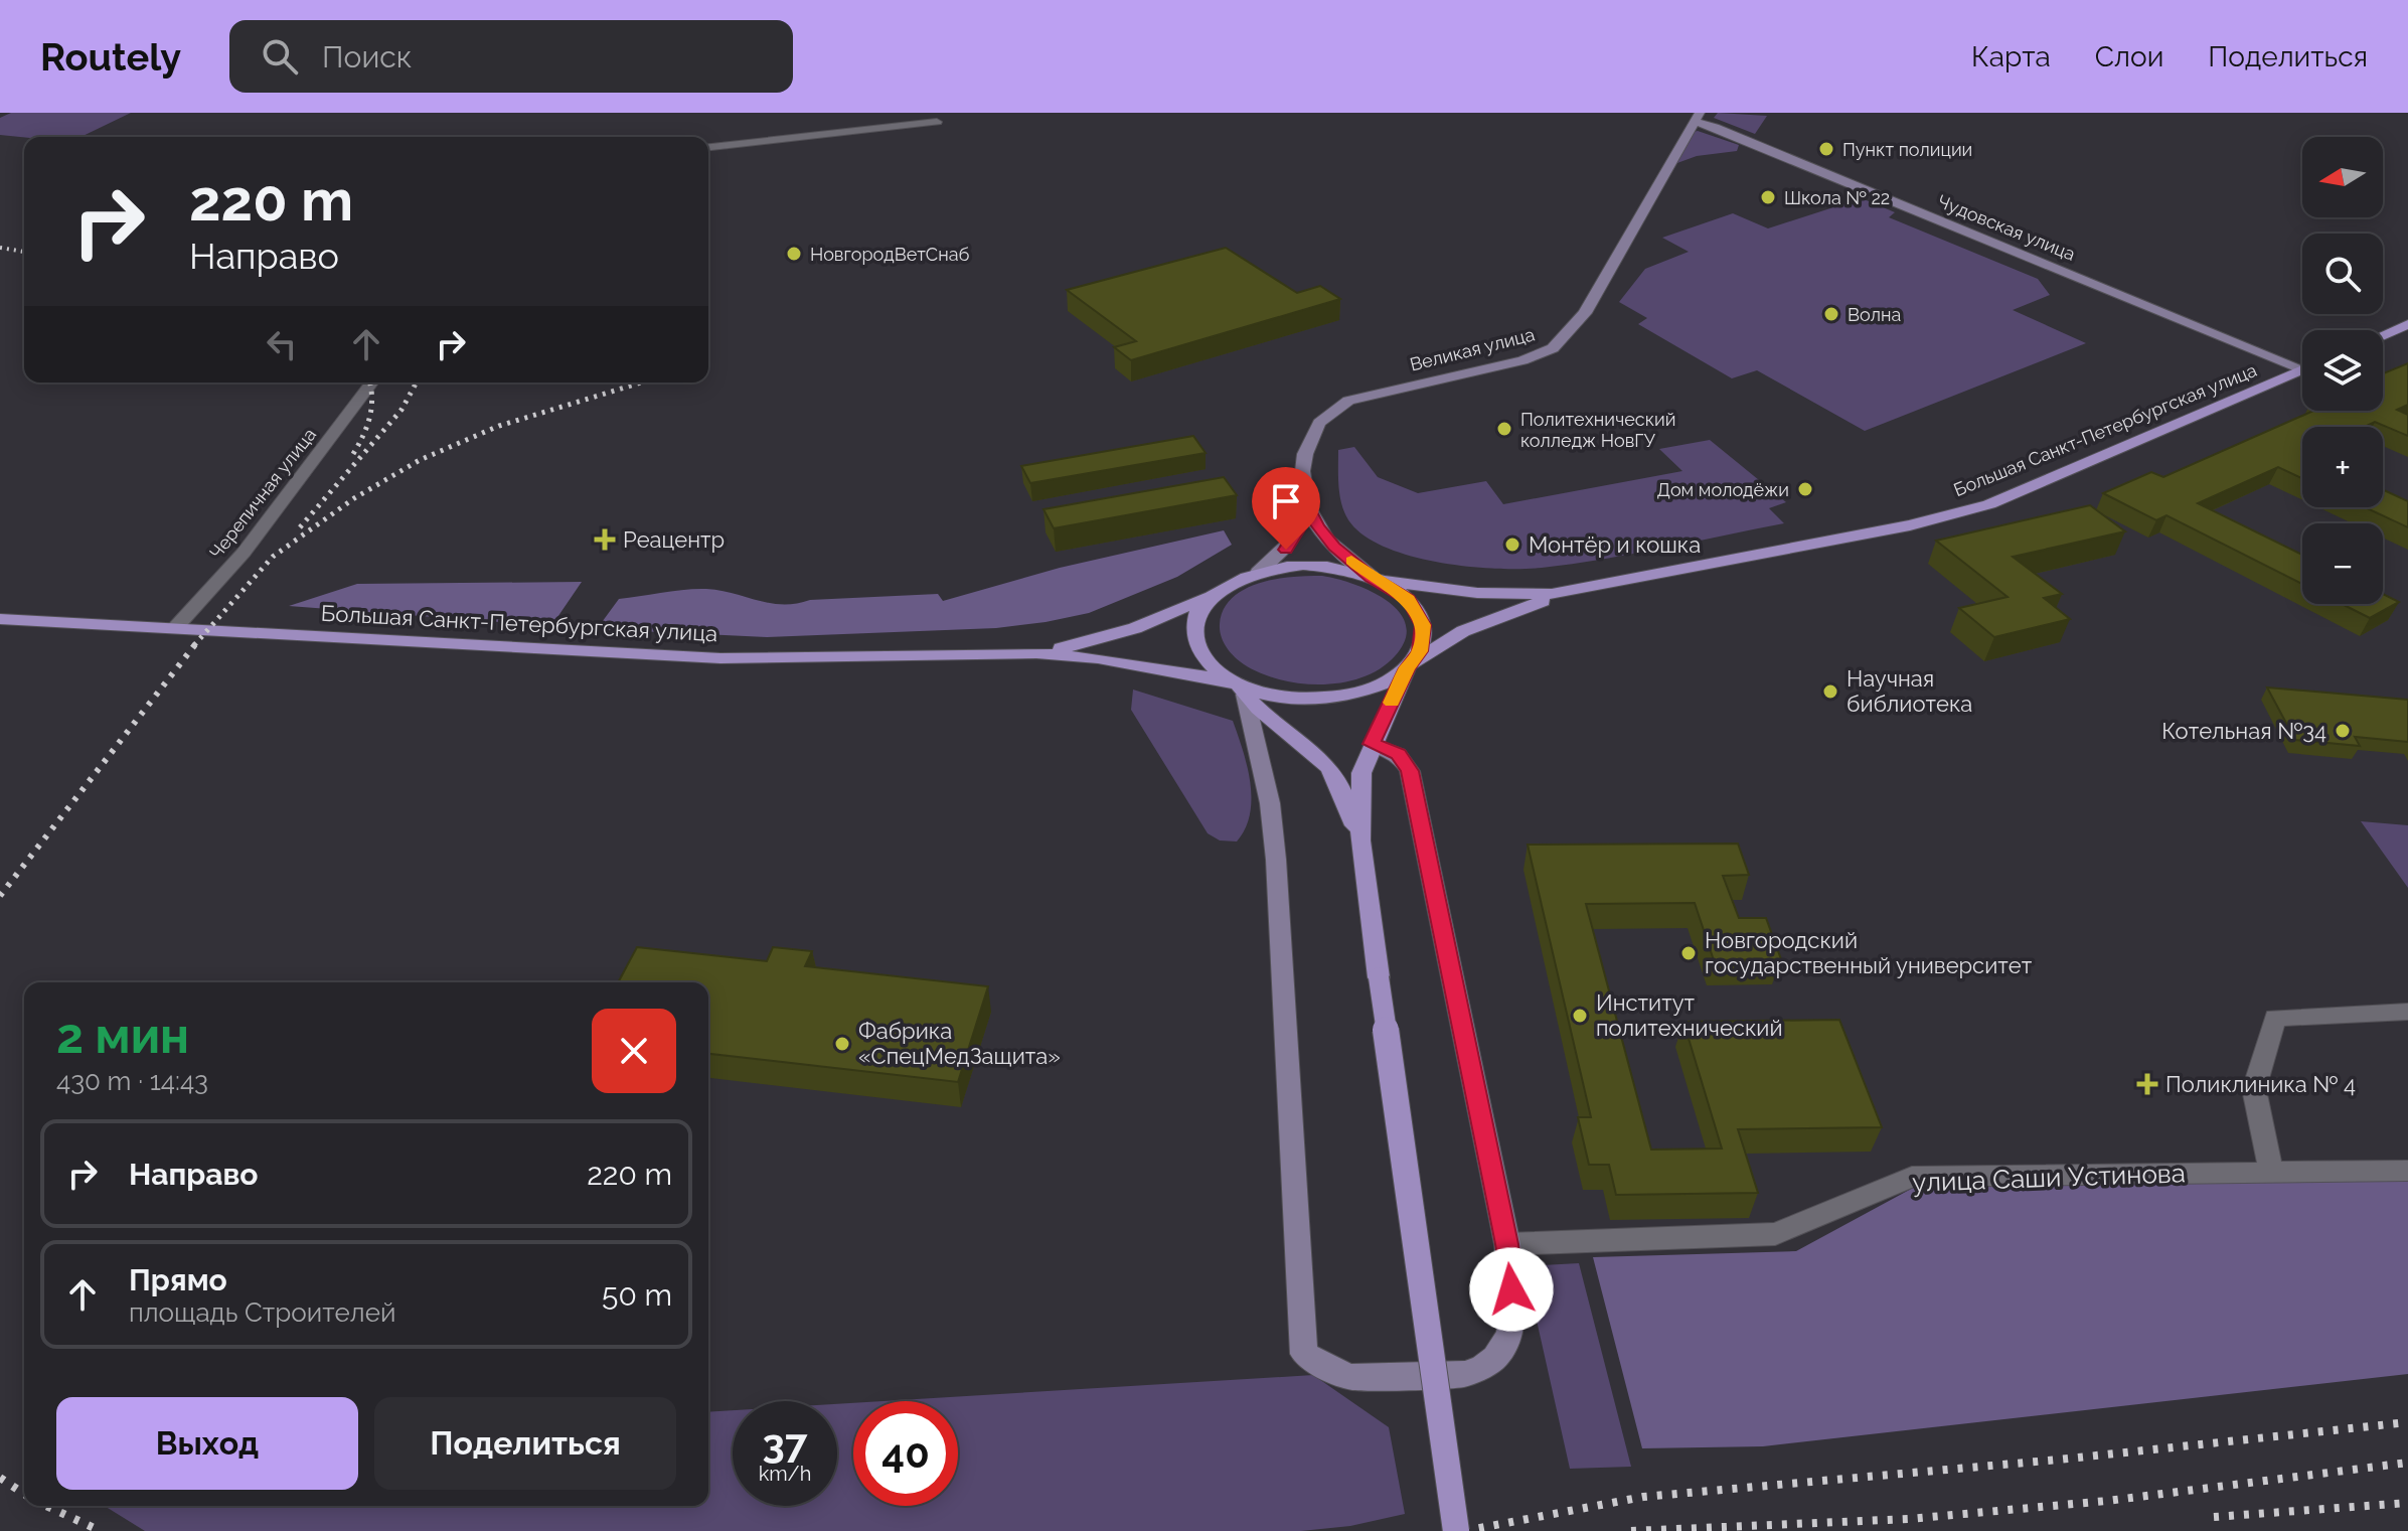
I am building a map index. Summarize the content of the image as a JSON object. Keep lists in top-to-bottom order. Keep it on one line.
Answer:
{"streets":{"main road":["Чудовская улица","Великая улица","Большая Санкт-Петербургская улица"],"street":["Черепичная улица","улица Саши Устинова"]},"crossings":[["Чудовская улица","Великая улица"],["Большая Санкт-Петербургская улица","Черепичная улица"]],"places":{"other":["Пункт полиции","Школа № 22","НовгородВетСнаб","Волна","Политехнический колледж НовГУ","Дом молодёжи","Монтёр и кошка","Научная библиотека","Котельная №34","Новгородский государственный университет","Институт политехнический","Фабрика «СпецМедЗащита»"],"health":["Реацентр","Поликлиника № 4"]},"north":"left","page":{"header":"Routely","search":"Поиск","nav":["Карта","Слои","Поделиться"],"map_buttons":["+","−"],"turn":["220 m","Направо"],"heading":["2 мин","430 m · 14:43"],"list":[{"name":"Направо","value":"220 m"},{"name":"Прямо","note":"площадь Строителей","value":"50 m"}],"buttons":["Выход","Поделиться"],"speed":"37 km/h","limit":"40"}}
